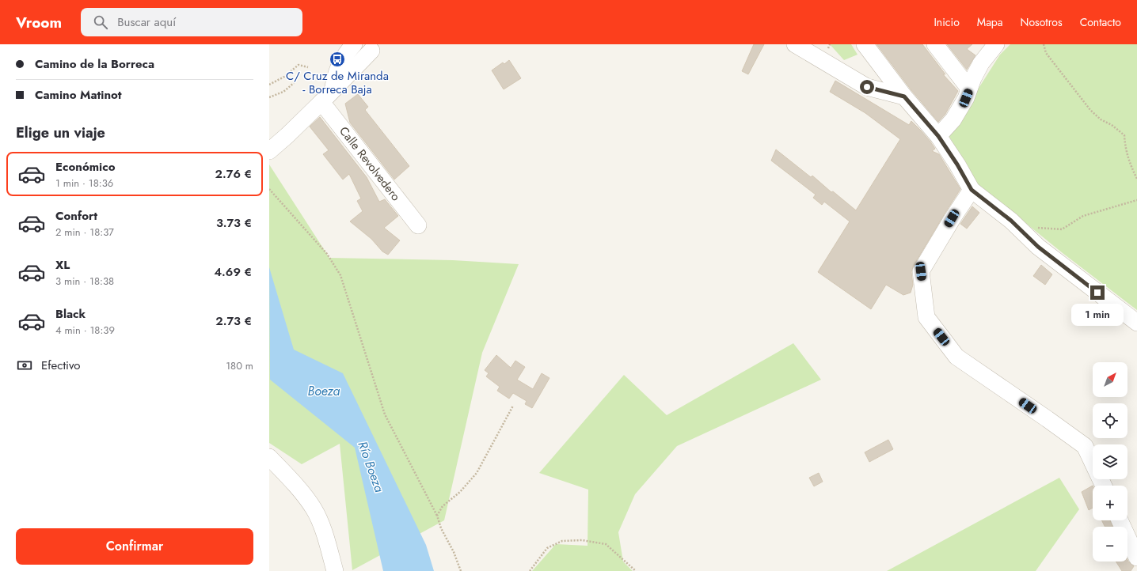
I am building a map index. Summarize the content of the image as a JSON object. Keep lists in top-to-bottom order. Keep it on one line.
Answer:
{"streets":{"street":["Calle Revolvedero"]},"water":["Boeza","Río Boeza"],"places":{"bus stop":["C/ Cruz de Miranda - Borreca Baja"]},"north":"top right","page":{"header":"Vroom","search":"Buscar aquí","nav":["Inicio","Mapa","Nosotros","Contacto"],"banner":["Camino de la Borreca","Camino Matinot"],"heading":"Elige un viaje","list":[{"name":"Económico","note":"1 min · 18:36","value":"2.76 €"},{"name":"Confort","note":"2 min · 18:37","value":"3.73 €"},{"name":"XL","note":"3 min · 18:38","value":"4.69 €"},{"name":"Black","note":"4 min · 18:39","value":"2.73 €"}],"bubble":"1 min","pay":["Efectivo","180 m"],"map_buttons":["+","−"],"buttons":"Confirmar"}}
